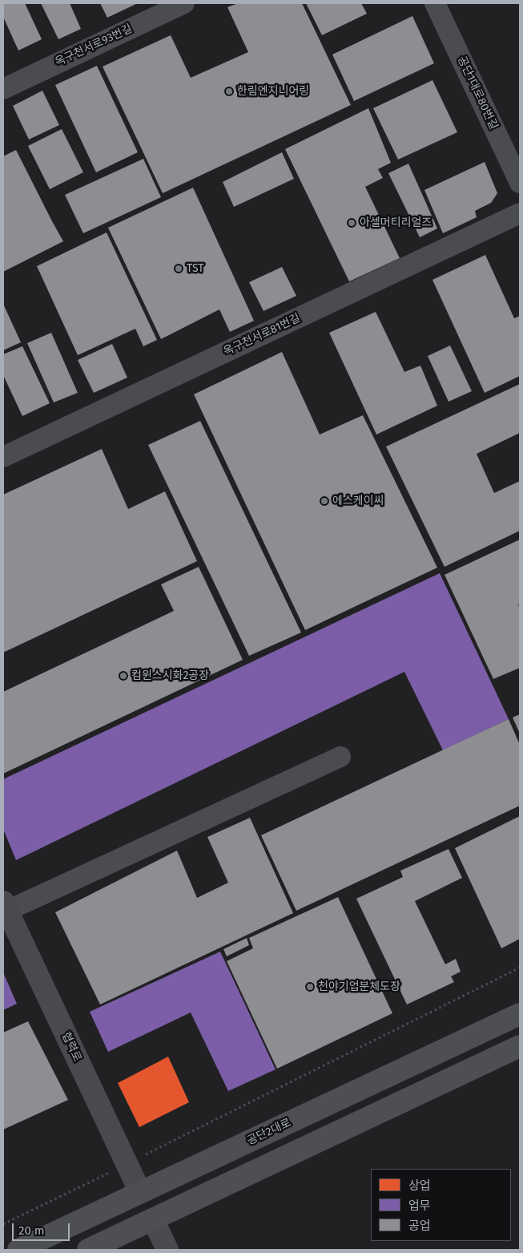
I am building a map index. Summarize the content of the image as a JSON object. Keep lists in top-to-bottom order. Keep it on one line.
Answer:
{"streets":{"main road":["공단2대로"],"street":["옥구천서로93번길","공단1대로80번길","옥구천서로81번길","협력로"]},"crossings":[["협력로","공단2대로"]],"places":["한림엔지니어링","아셀머티리얼즈","TST","에스케이씨","컴윈스시화2공장","천야기업분체도장"],"legend":["상업","업무","공업"],"scale_bar":"20 m"}
